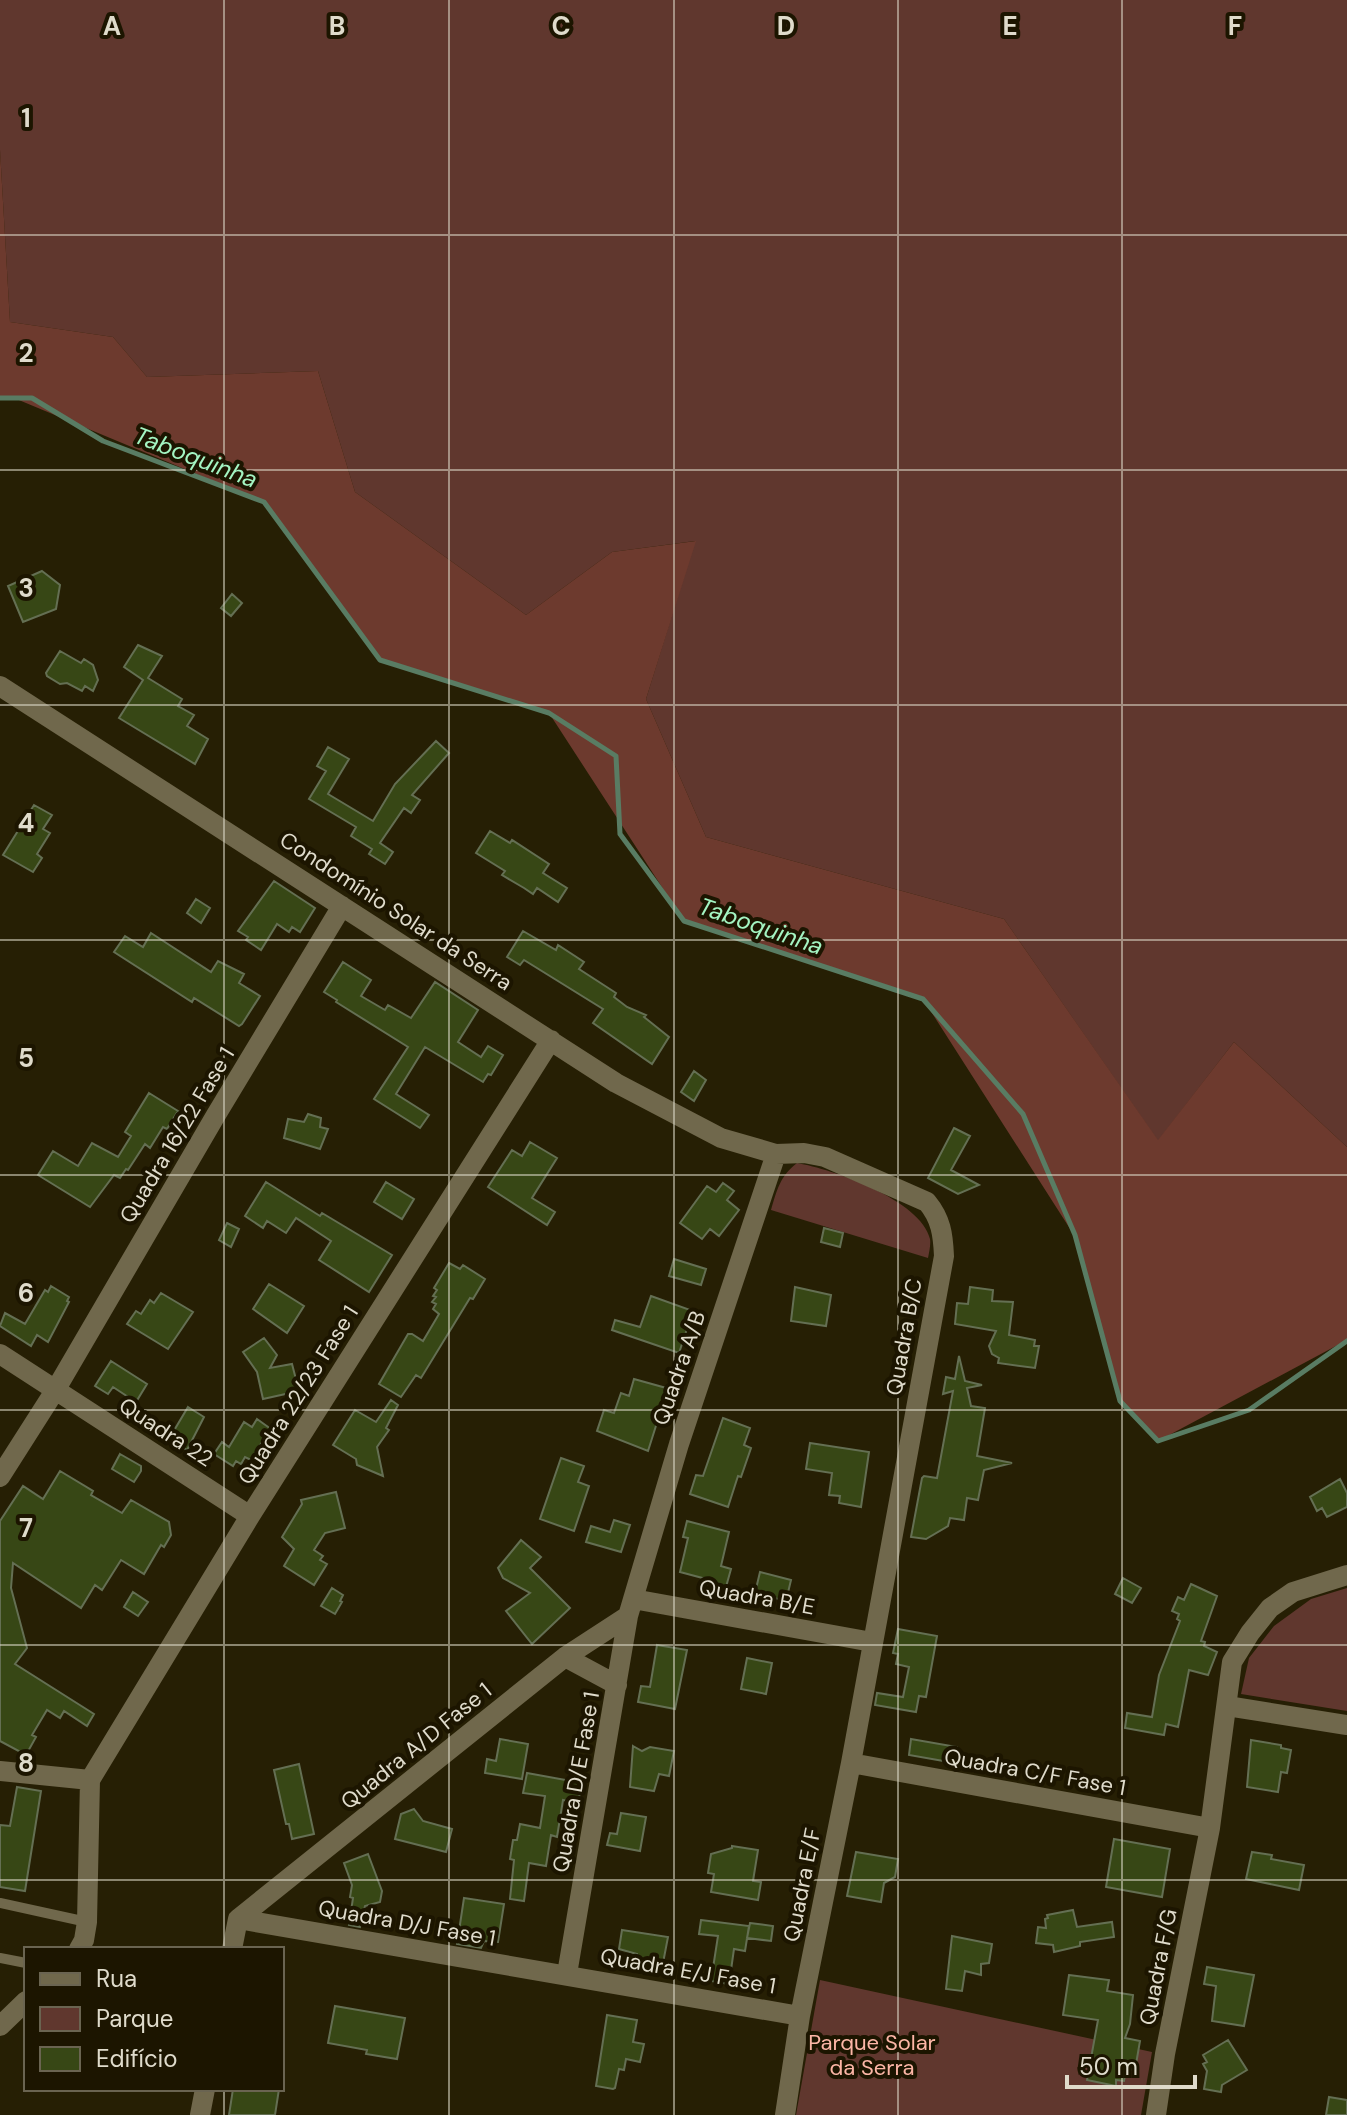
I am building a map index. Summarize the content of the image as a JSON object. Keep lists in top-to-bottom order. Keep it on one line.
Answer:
{"streets":{"street":["Condomínio Solar da Serra","Quadra 16/22 Fase 1","Quadra B/C","Quadra A/B","Quadra 22/23 Fase 1","Quadra 22","Quadra B/E","Quadra A/D Fase 1","Quadra C/F Fase 1","Quadra D/E Fase 1","Quadra E/F","Quadra D/J Fase 1","Quadra F/G","Quadra E/J Fase 1"]},"crossings":[["Condomínio Solar da Serra","Quadra 16/22 Fase 1"],["Condomínio Solar da Serra","Quadra B/C"],["Condomínio Solar da Serra","Quadra A/B"],["Condomínio Solar da Serra","Quadra 22/23 Fase 1"],["Quadra 16/22 Fase 1","Quadra 22"],["Quadra B/C","Quadra A/B"],["Quadra B/C","Quadra B/E"],["Quadra B/C","Quadra C/F Fase 1"],["Quadra B/C","Quadra E/F"],["Quadra A/B","Quadra B/E"],["Quadra A/B","Quadra A/D Fase 1"],["Quadra A/B","Quadra D/E Fase 1"],["Quadra 22/23 Fase 1","Quadra 22"],["Quadra B/E","Quadra A/D Fase 1"],["Quadra B/E","Quadra D/E Fase 1"],["Quadra A/D Fase 1","Quadra D/E Fase 1"],["Quadra A/D Fase 1","Quadra D/J Fase 1"],["Quadra C/F Fase 1","Quadra E/F"],["Quadra C/F Fase 1","Quadra F/G"],["Quadra D/E Fase 1","Quadra D/J Fase 1"],["Quadra D/E Fase 1","Quadra E/J Fase 1"],["Quadra E/F","Quadra E/J Fase 1"],["Quadra D/J Fase 1","Quadra E/J Fase 1"]],"water":["Taboquinha"],"parks":["Parque Solar da Serra"],"legend":["Rua","Parque","Edifício"],"scale_bar":"50 m","grid":{"columns":["A","B","C","D","E","F"],"rows":["1","2","3","4","5","6","7","8"]}}
